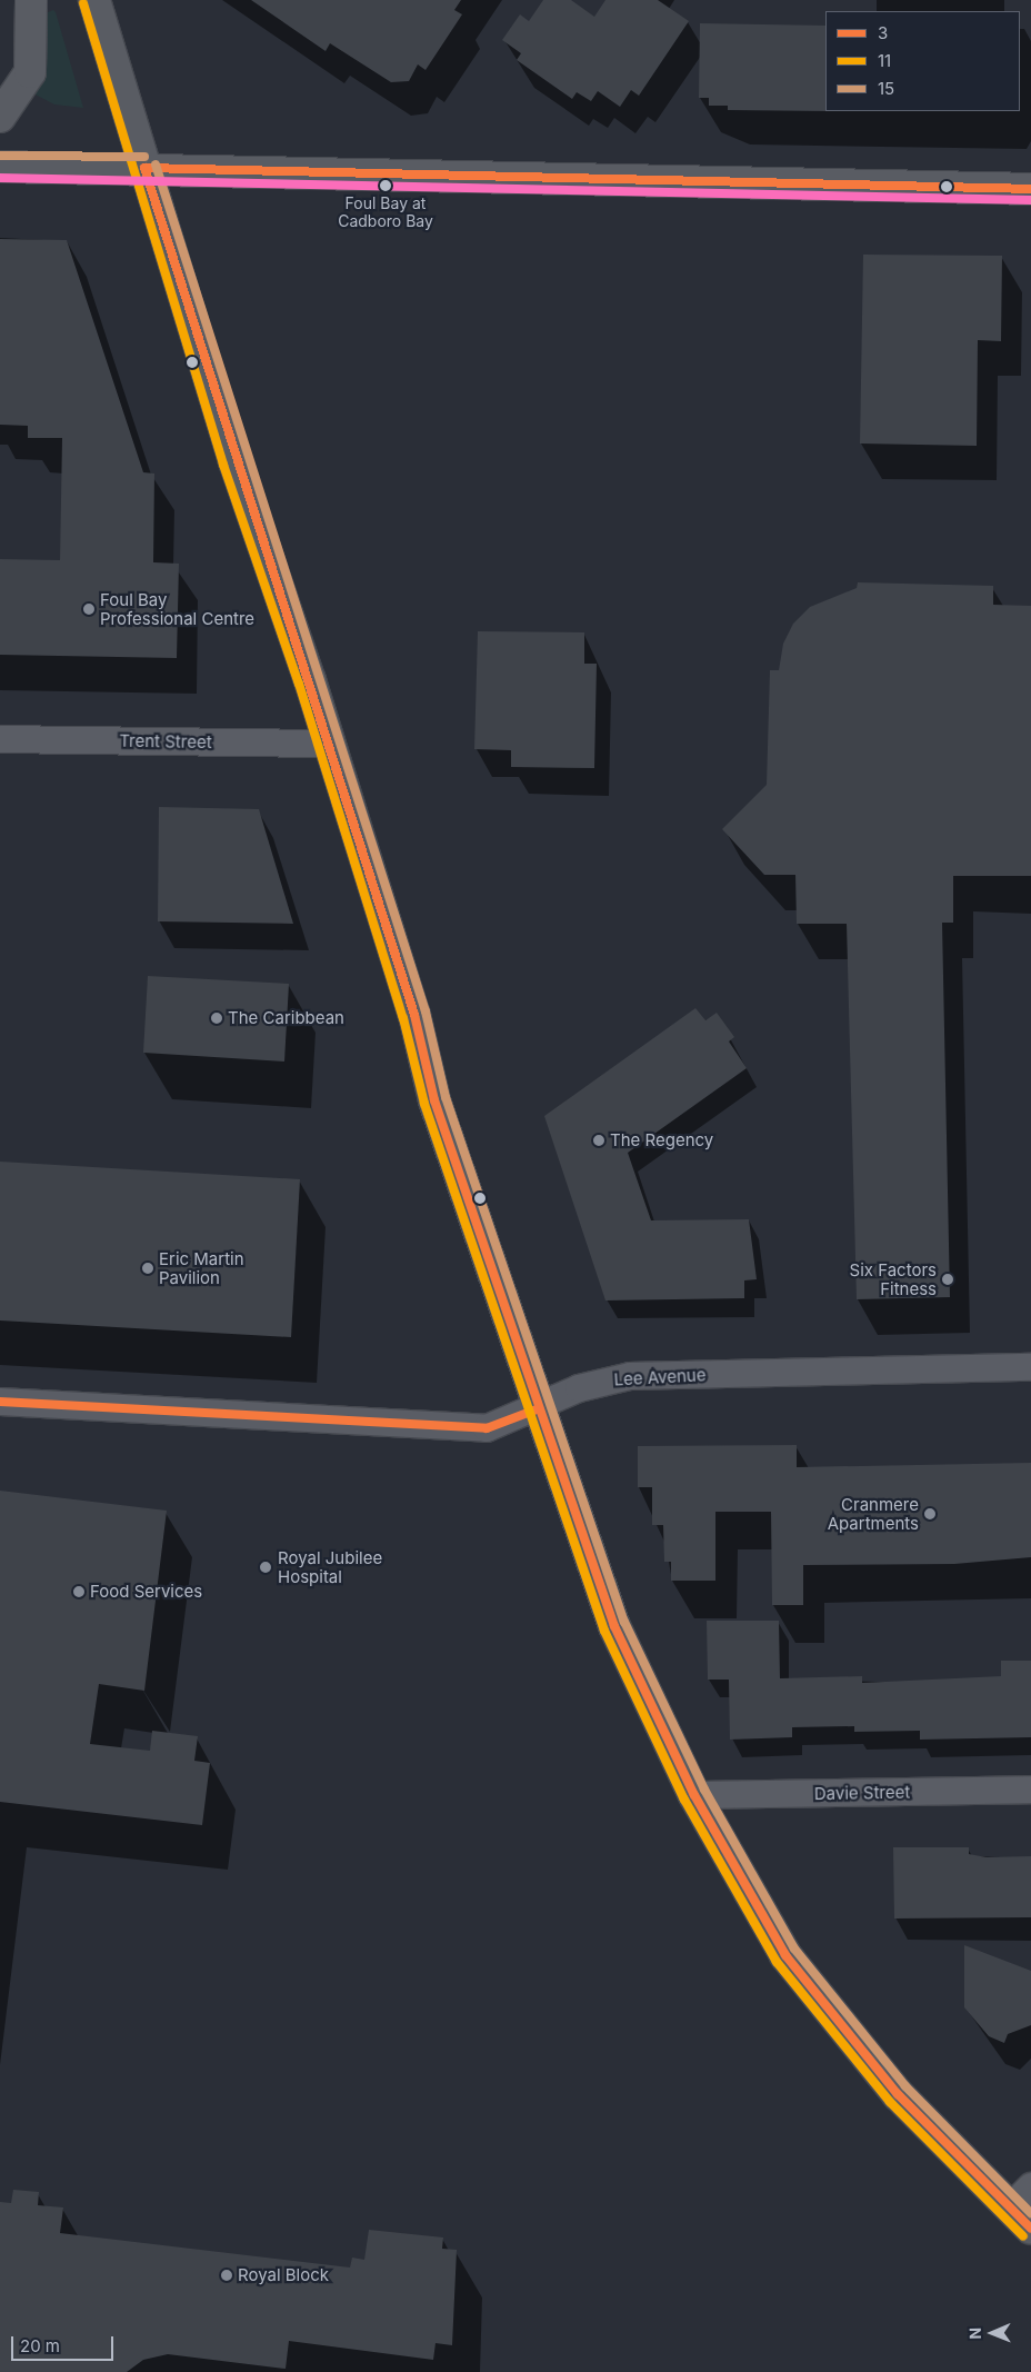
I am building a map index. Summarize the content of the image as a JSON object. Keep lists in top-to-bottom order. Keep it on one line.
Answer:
{"streets":{"street":["Trent Street","Lee Avenue","Davie Street"]},"places":["Foul Bay at Cadboro Bay","Foul Bay Professional Centre","The Caribbean","The Regency","Eric Martin Pavilion","Six Factors Fitness","Cranmere Apartments","Royal Jubilee Hospital","Food Services","Royal Block"],"lines":["transit line 11","transit line 15","transit line 3"],"legend":["3","11","15"],"scale_bar":"20 m","north":"left"}
